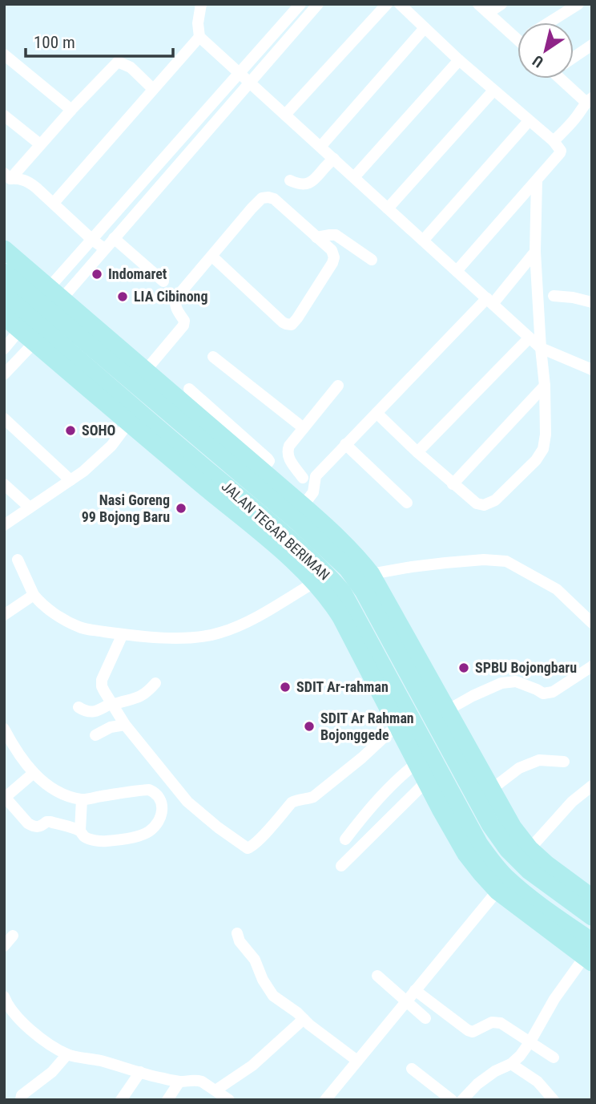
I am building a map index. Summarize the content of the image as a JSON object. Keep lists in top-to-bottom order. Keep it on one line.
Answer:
{"streets":{"main road":["JALAN TEGAR BERIMAN"]},"places":["Indomaret","LIA Cibinong","SOHO","Nasi Goreng 99 Bojong Baru","SPBU Bojongbaru","SDIT Ar-rahman","SDIT Ar Rahman Bojonggede"],"scale_bar":"100 m","north":"bottom left"}
